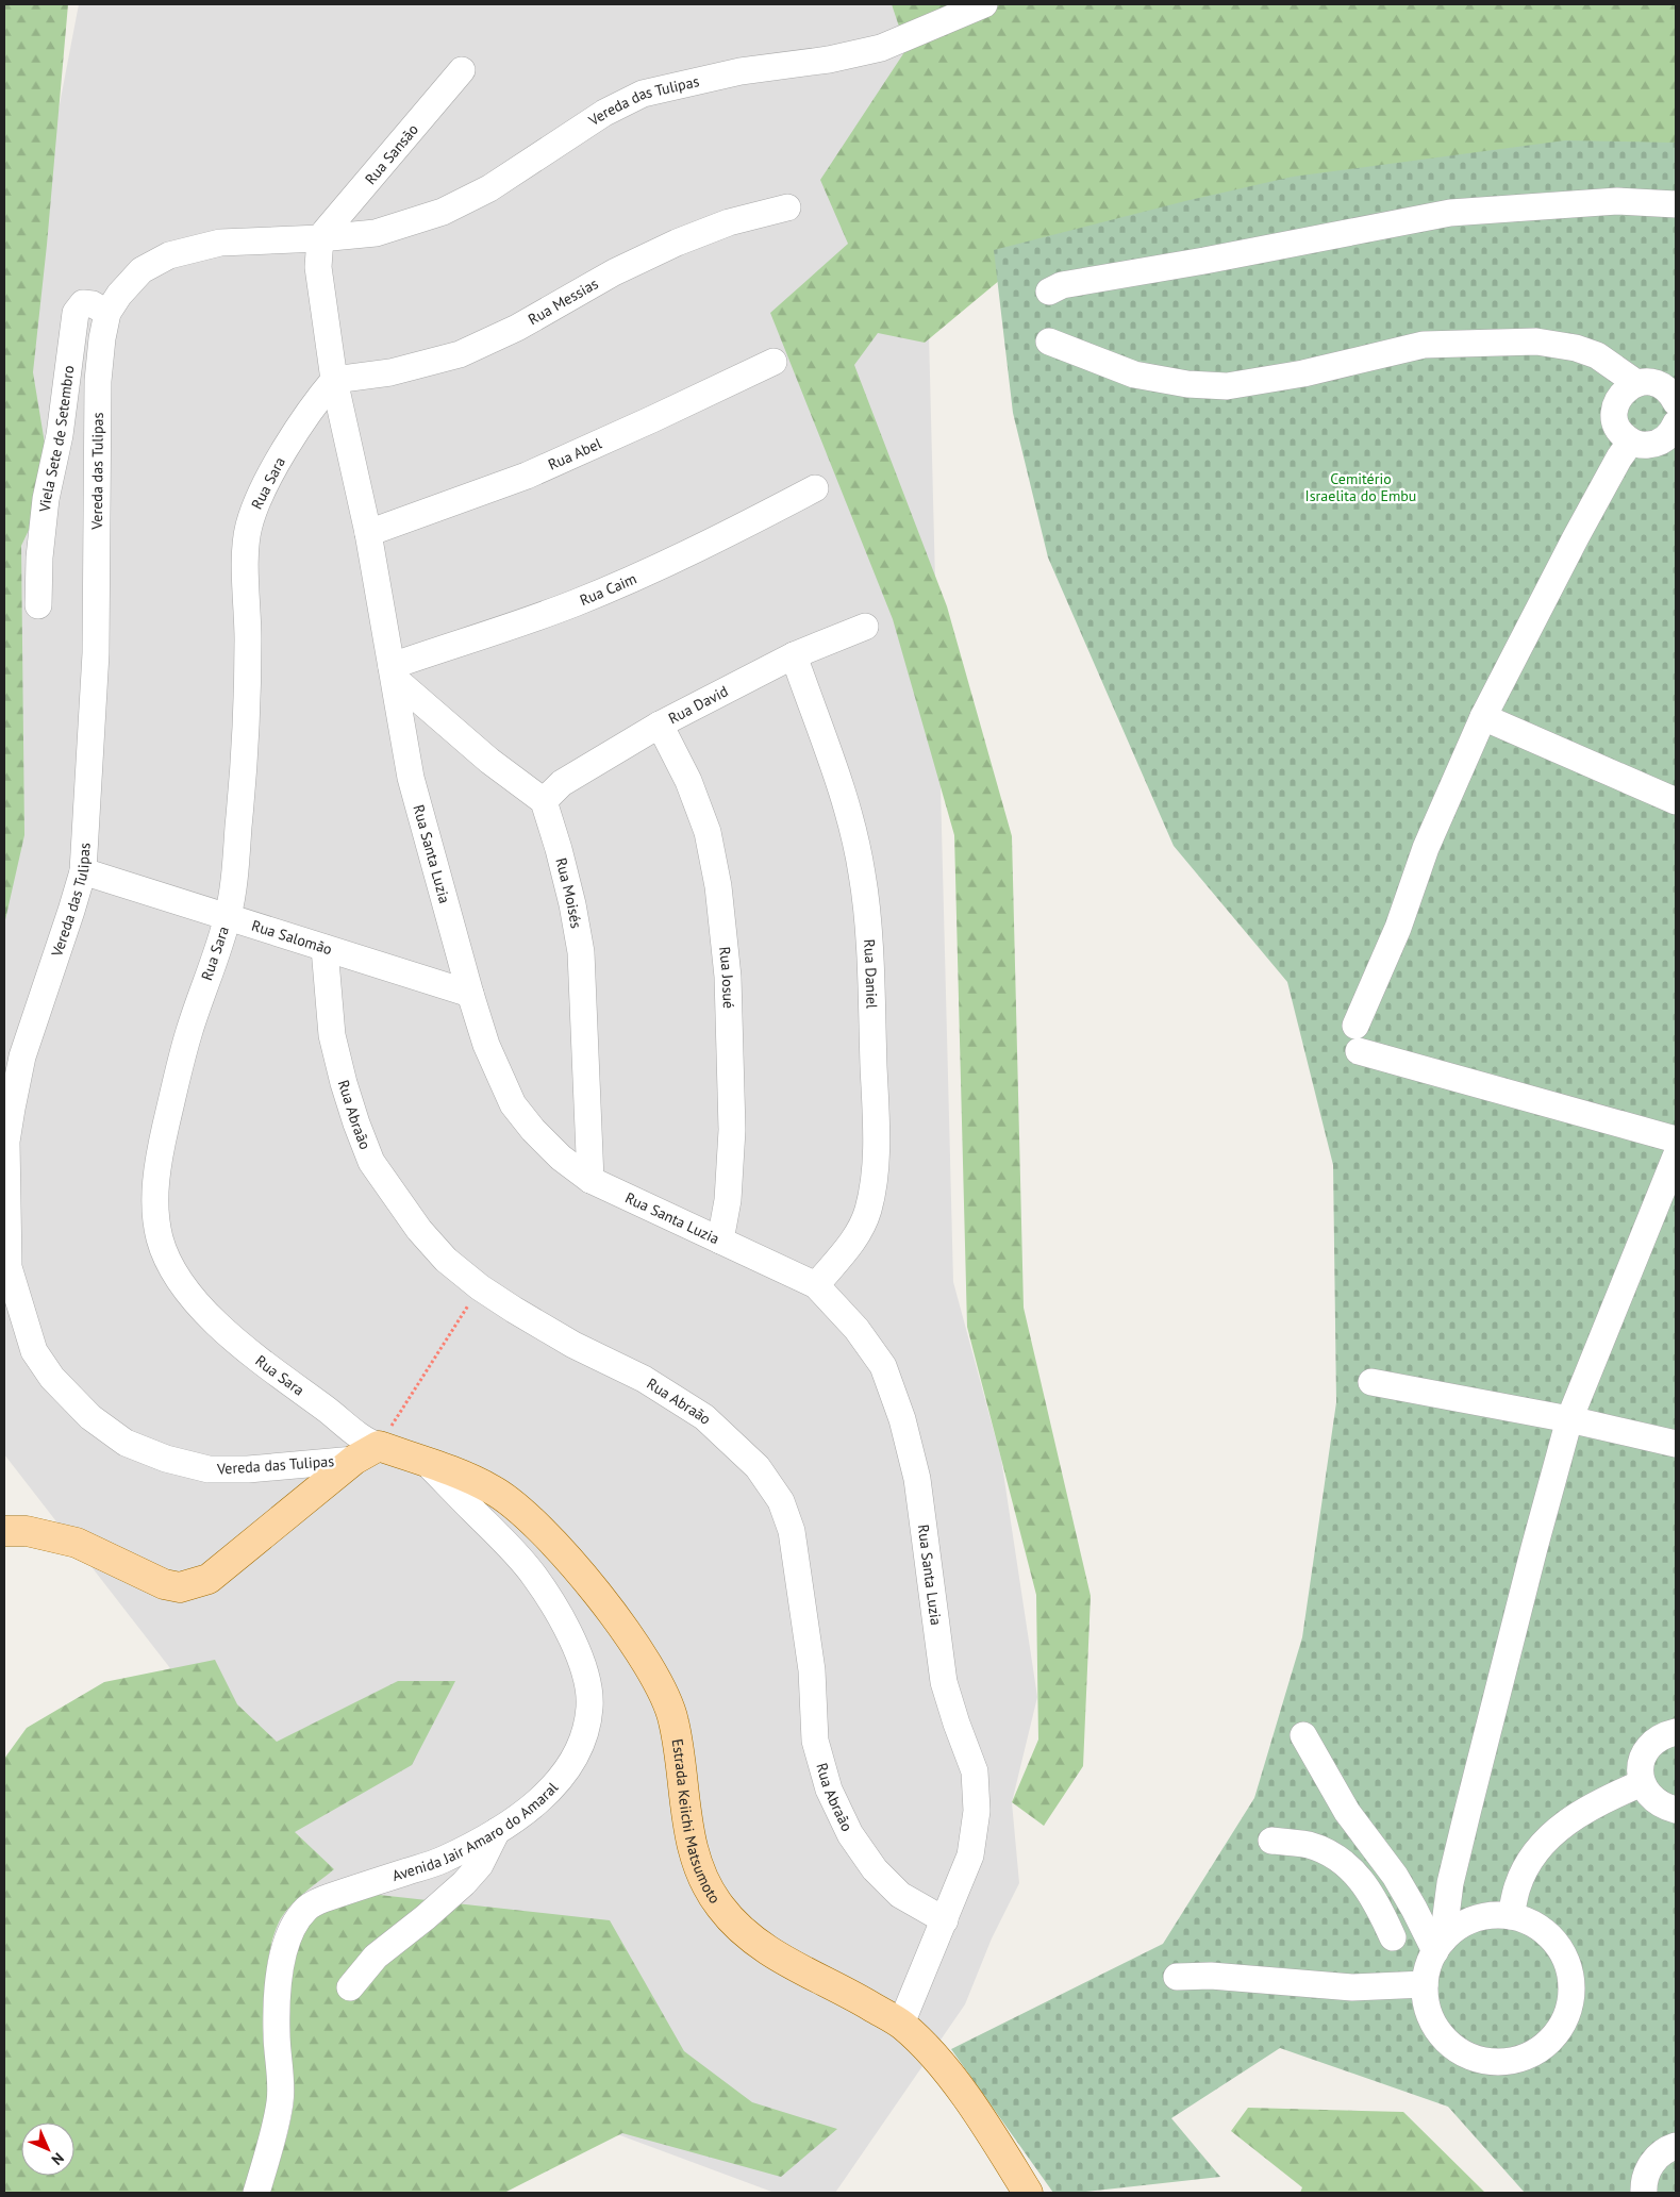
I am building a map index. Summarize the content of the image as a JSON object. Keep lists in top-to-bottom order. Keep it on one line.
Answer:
{"streets":{"main road":["Estrada Keiichi Matsumoto"],"street":["Vereda das Tulipas","Rua Sansão","Rua Messias","Viela Sete de Setembro","Rua Abel","Rua Sara","Rua Caim","Rua David","Rua Santa Luzia","Rua Moisés","Rua Salomão","Rua Daniel","Rua Josué","Rua Abraão","Avenida Jair Amaro do Amaral"]},"crossings":[["Vereda das Tulipas","Rua Sansão"],["Vereda das Tulipas","Viela Sete de Setembro"],["Vereda das Tulipas","Rua Sara"],["Vereda das Tulipas","Rua Salomão"],["Vereda das Tulipas","Estrada Keiichi Matsumoto"],["Rua Messias","Rua Sara"],["Rua Messias","Rua Santa Luzia"],["Rua Abel","Rua Santa Luzia"],["Rua Sara","Rua Santa Luzia"],["Rua Sara","Rua Salomão"],["Rua Sara","Estrada Keiichi Matsumoto"],["Rua Caim","Rua Santa Luzia"],["Rua David","Rua Moisés"],["Rua David","Rua Daniel"],["Rua David","Rua Josué"],["Rua Santa Luzia","Rua Moisés"],["Rua Santa Luzia","Rua Salomão"],["Rua Santa Luzia","Rua Daniel"],["Rua Santa Luzia","Rua Josué"],["Rua Santa Luzia","Rua Abraão"],["Rua Santa Luzia","Estrada Keiichi Matsumoto"],["Rua Salomão","Rua Abraão"],["Estrada Keiichi Matsumoto","Avenida Jair Amaro do Amaral"]],"parks":["Cemitério Israelita do Embu"],"north":"bottom right"}
